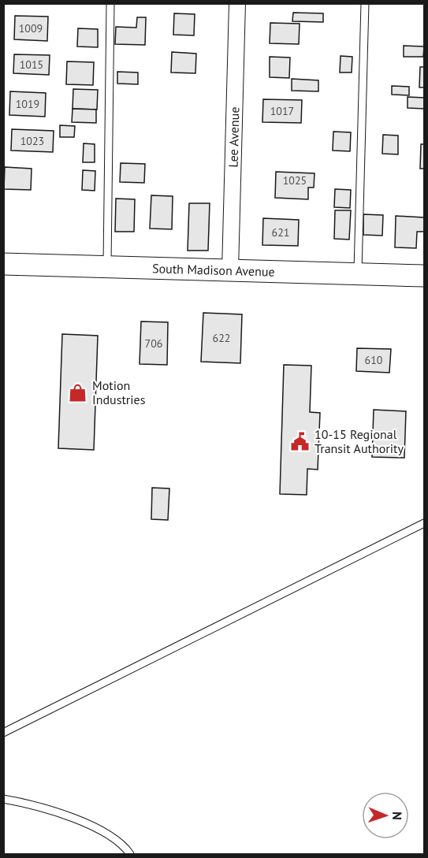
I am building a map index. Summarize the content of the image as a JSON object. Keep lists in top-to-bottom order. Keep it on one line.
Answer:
{"streets":{"main road":["South Madison Avenue"],"street":["Lee Avenue"]},"crossings":[["Lee Avenue","South Madison Avenue"]],"places":{"shop":["Motion Industries"],"public building":["10-15 Regional Transit Authority"]},"house_numbers":["1009","1015","1019","1017","1023","1025","621","622","706","610"],"north":"right"}
